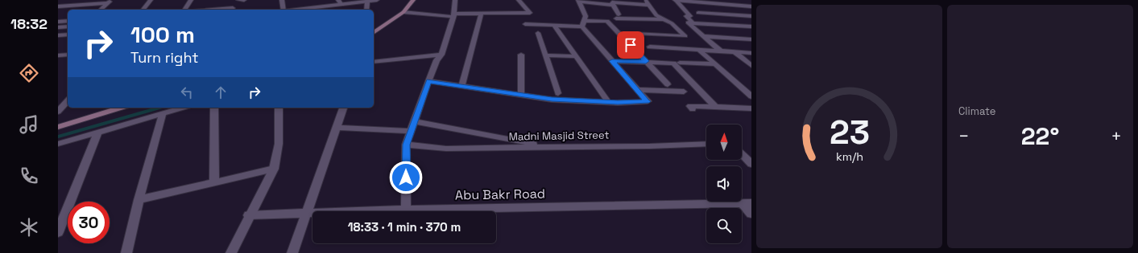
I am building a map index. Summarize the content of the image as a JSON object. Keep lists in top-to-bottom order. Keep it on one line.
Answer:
{"streets":{"street":["Madni Masjid Street","Abu Bakr Road"]},"north":"top","page":{"tabs":"18:32","tile":"Climate","turn":["100 m","Turn right"],"heat":["−","22°","+"],"limit":"30","trip":"18:33 · 1 min · 370 m","gauge":["23","km/h"]}}
